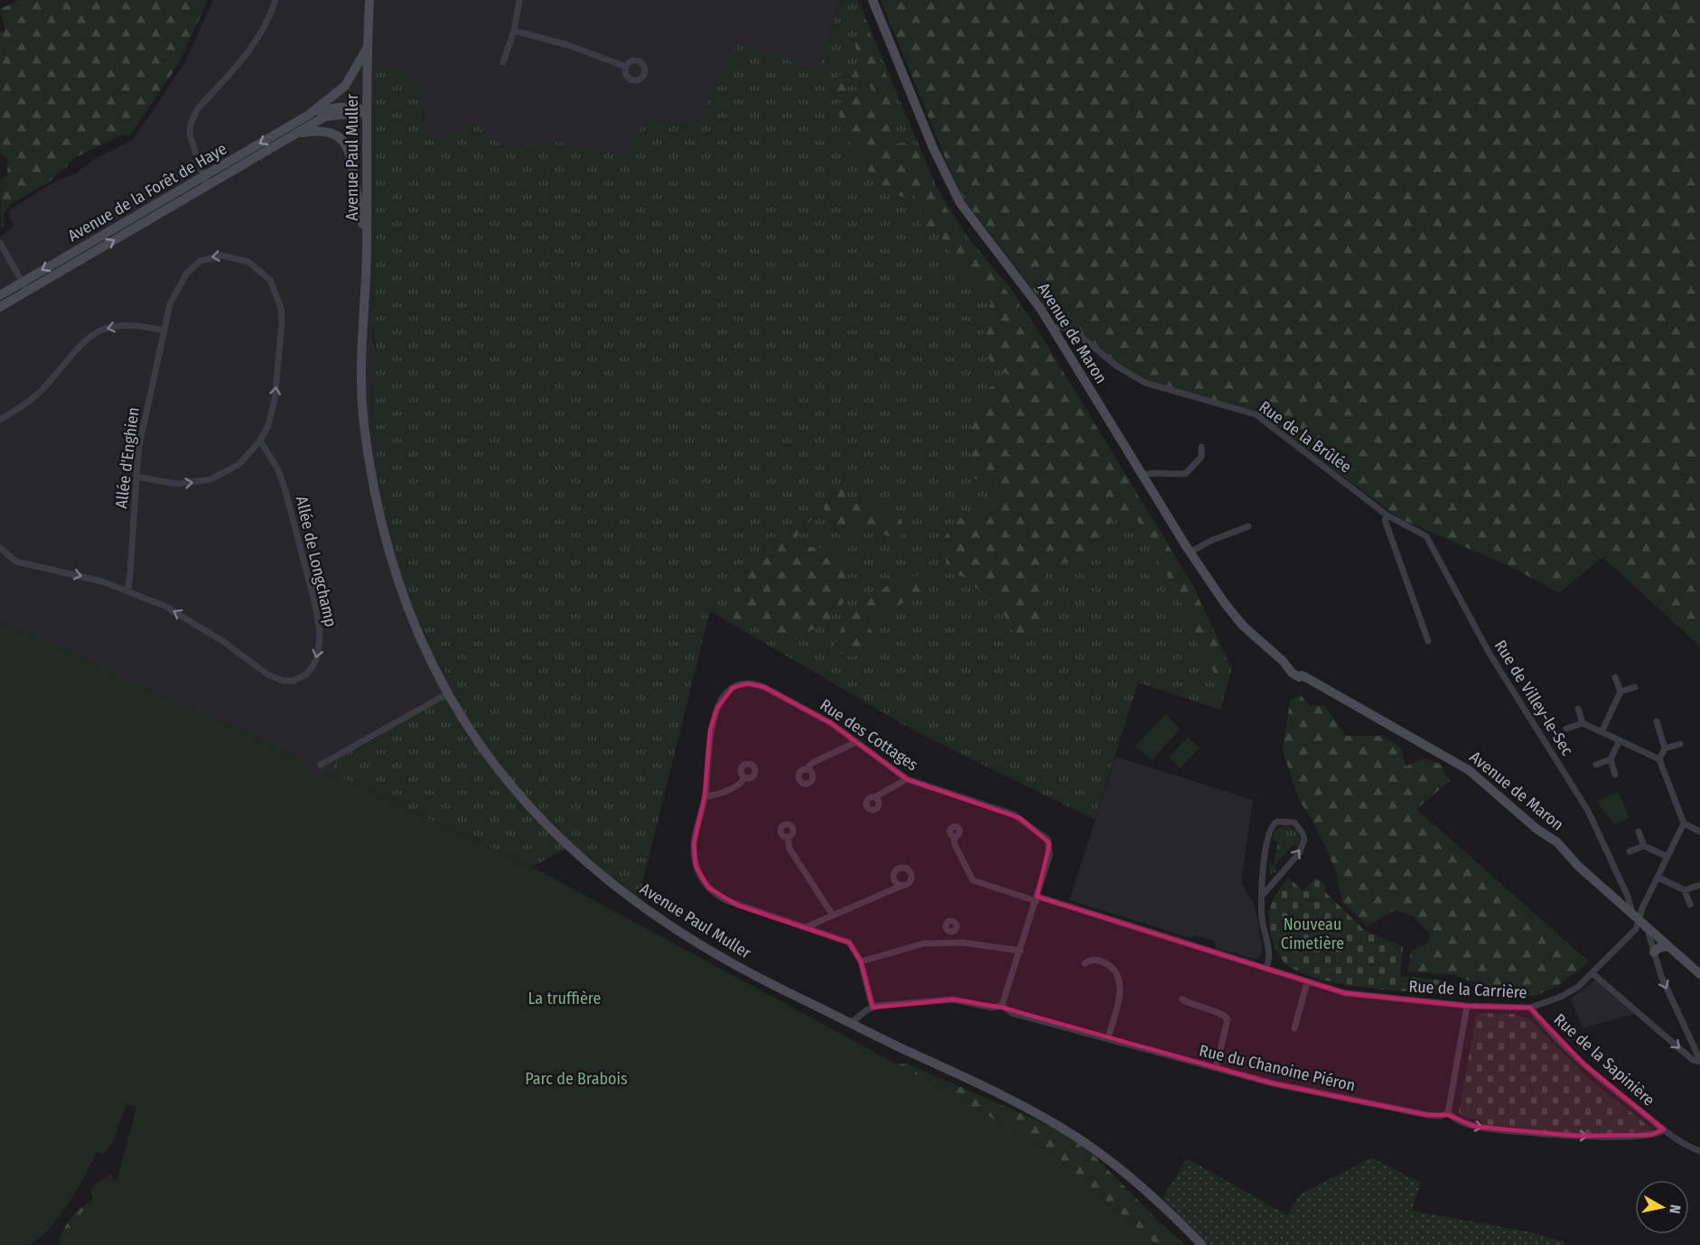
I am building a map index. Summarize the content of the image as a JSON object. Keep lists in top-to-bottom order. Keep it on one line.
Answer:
{"streets":{"street":["Avenue Paul Muller","Avenue de la Forêt de Haye","Avenue de Maron","Rue de la Brûlée","Allée d'Enghien","Allée de Longchamp","Rue de Villey-le-Sec","Rue des Cottages","Rue de la Carrière","Rue de la Sapinière","Rue du Chanoine Piéron"]},"crossings":[["Avenue Paul Muller","Avenue de la Forêt de Haye"],["Avenue Paul Muller","Rue du Chanoine Piéron"],["Avenue de Maron","Rue de la Brûlée"],["Avenue de Maron","Rue de Villey-le-Sec"],["Avenue de Maron","Rue de la Carrière"],["Rue de la Brûlée","Rue de Villey-le-Sec"],["Allée d'Enghien","Allée de Longchamp"],["Rue de Villey-le-Sec","Rue de la Carrière"],["Rue des Cottages","Rue de la Carrière"],["Rue des Cottages","Rue du Chanoine Piéron"],["Rue de la Carrière","Rue de la Sapinière"],["Rue de la Sapinière","Rue du Chanoine Piéron"]],"parks":["Nouveau Cimetière","La truffière","Parc de Brabois"],"north":"right"}
